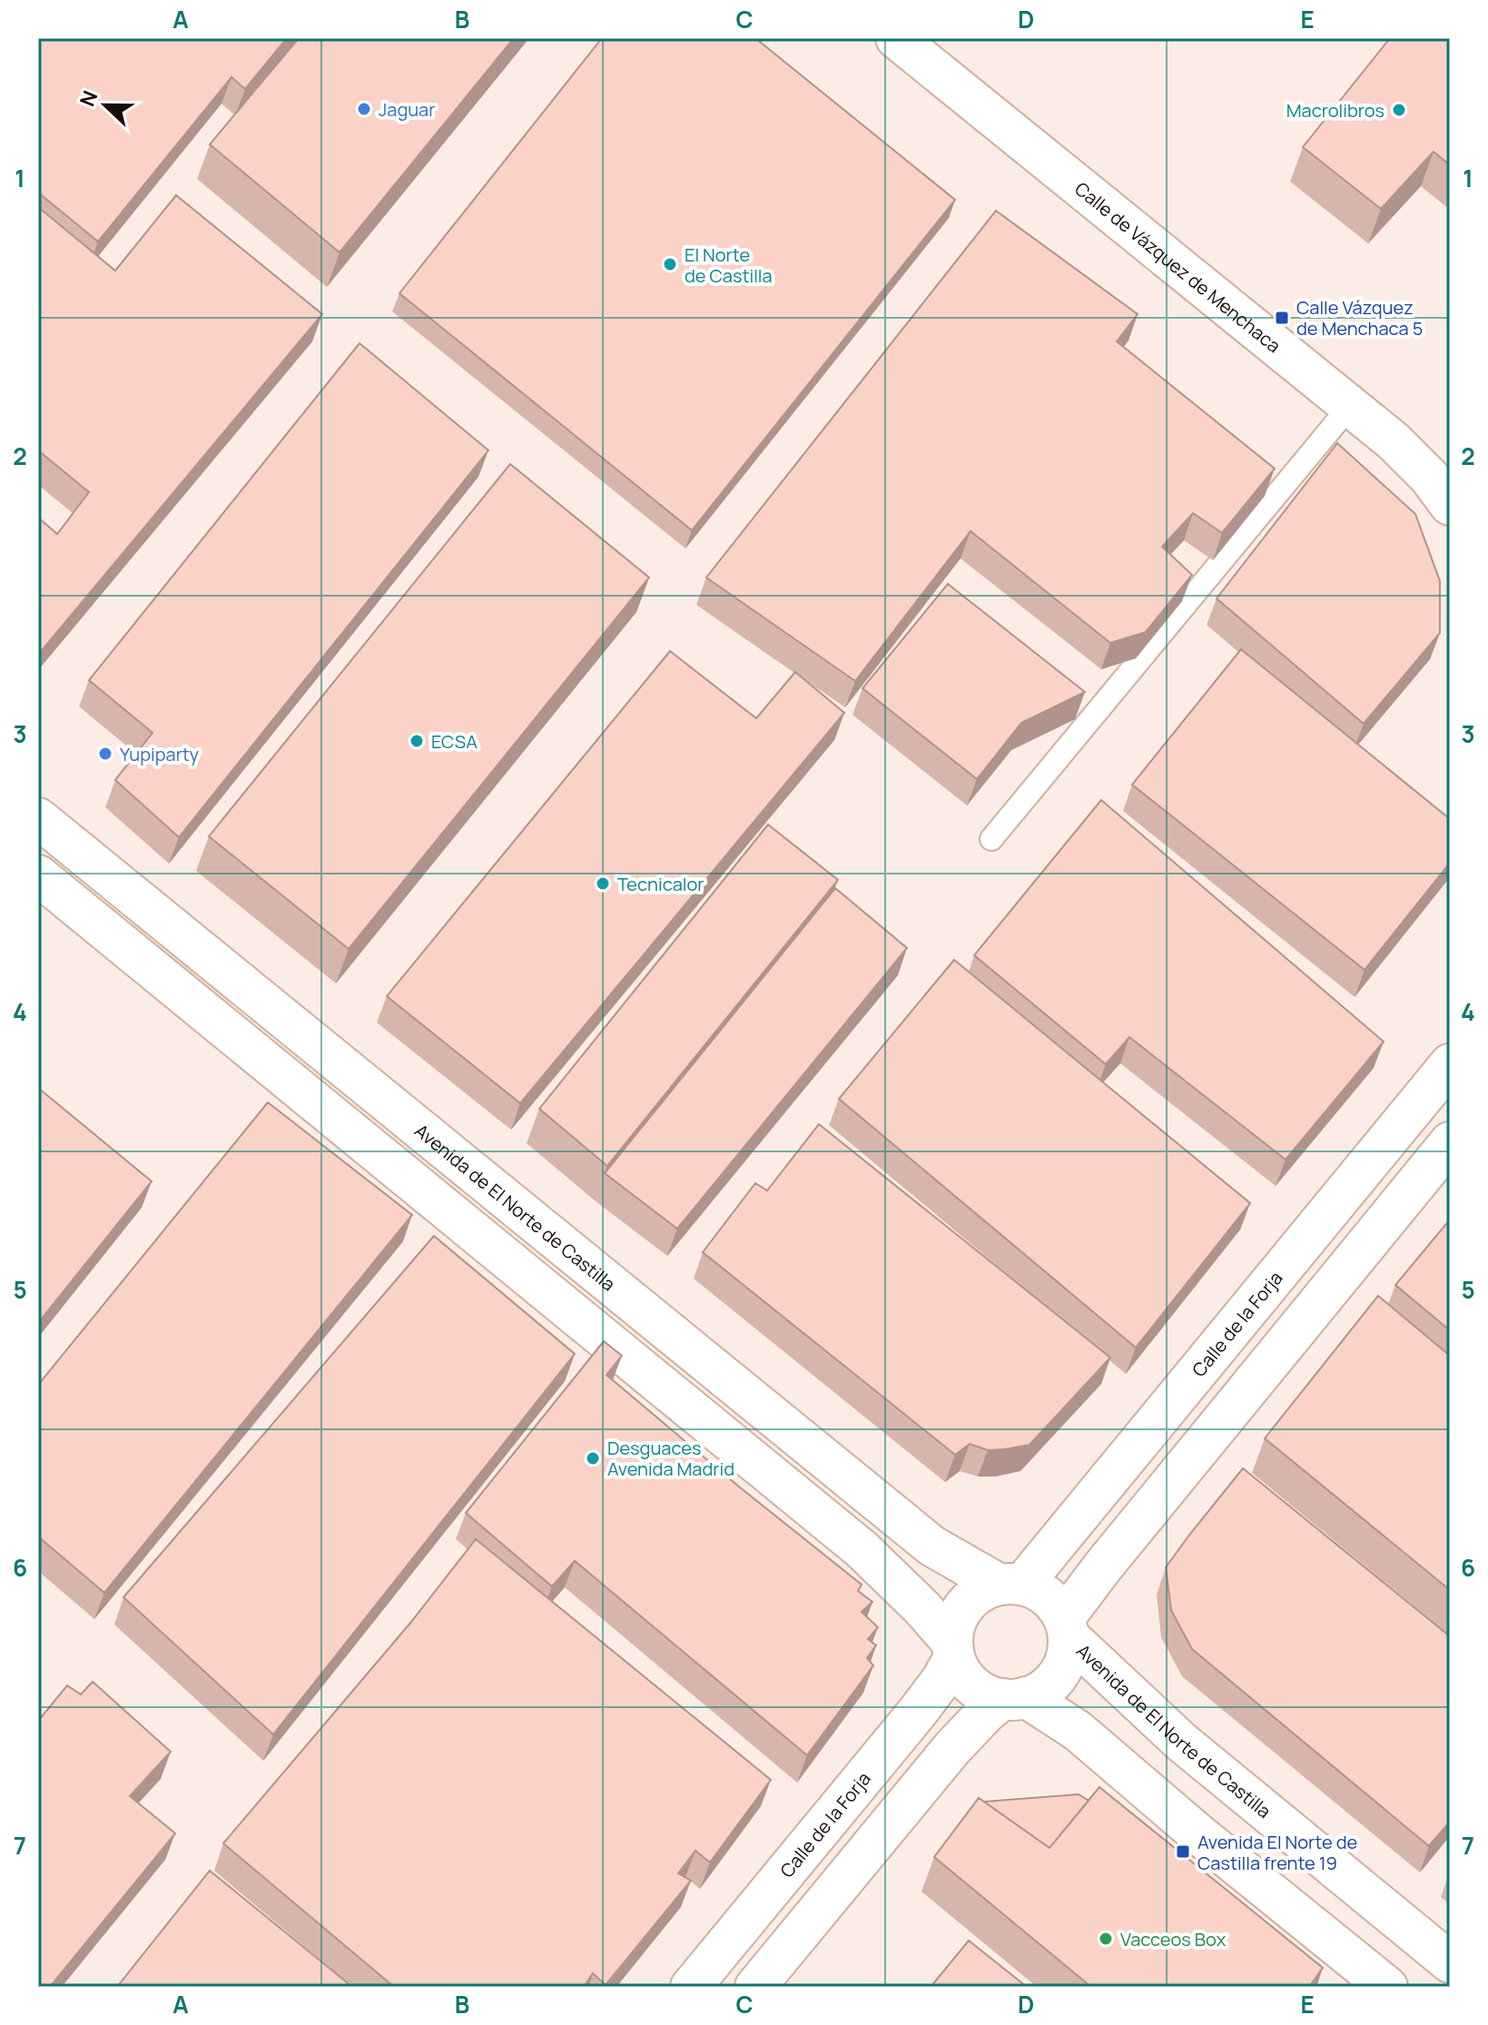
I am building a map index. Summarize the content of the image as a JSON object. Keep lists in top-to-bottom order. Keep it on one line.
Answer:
{"streets":{"street":["Calle de Vázquez de Menchaca","Avenida de El Norte de Castilla","Calle de la Forja"]},"crossings":[["Avenida de El Norte de Castilla","Calle de la Forja"]],"places":{"other":["Jaguar","Macrolibros","El Norte de Castilla","ECSA","Yupiparty","Tecnicalor","Desguaces Avenida Madrid","Vacceos Box"],"transit":["Calle Vázquez de Menchaca 5","Avenida El Norte de Castilla frente 19"]},"north":"left","grid":{"columns":["A","B","C","D","E"],"rows":["1","2","3","4","5","6","7"]}}
